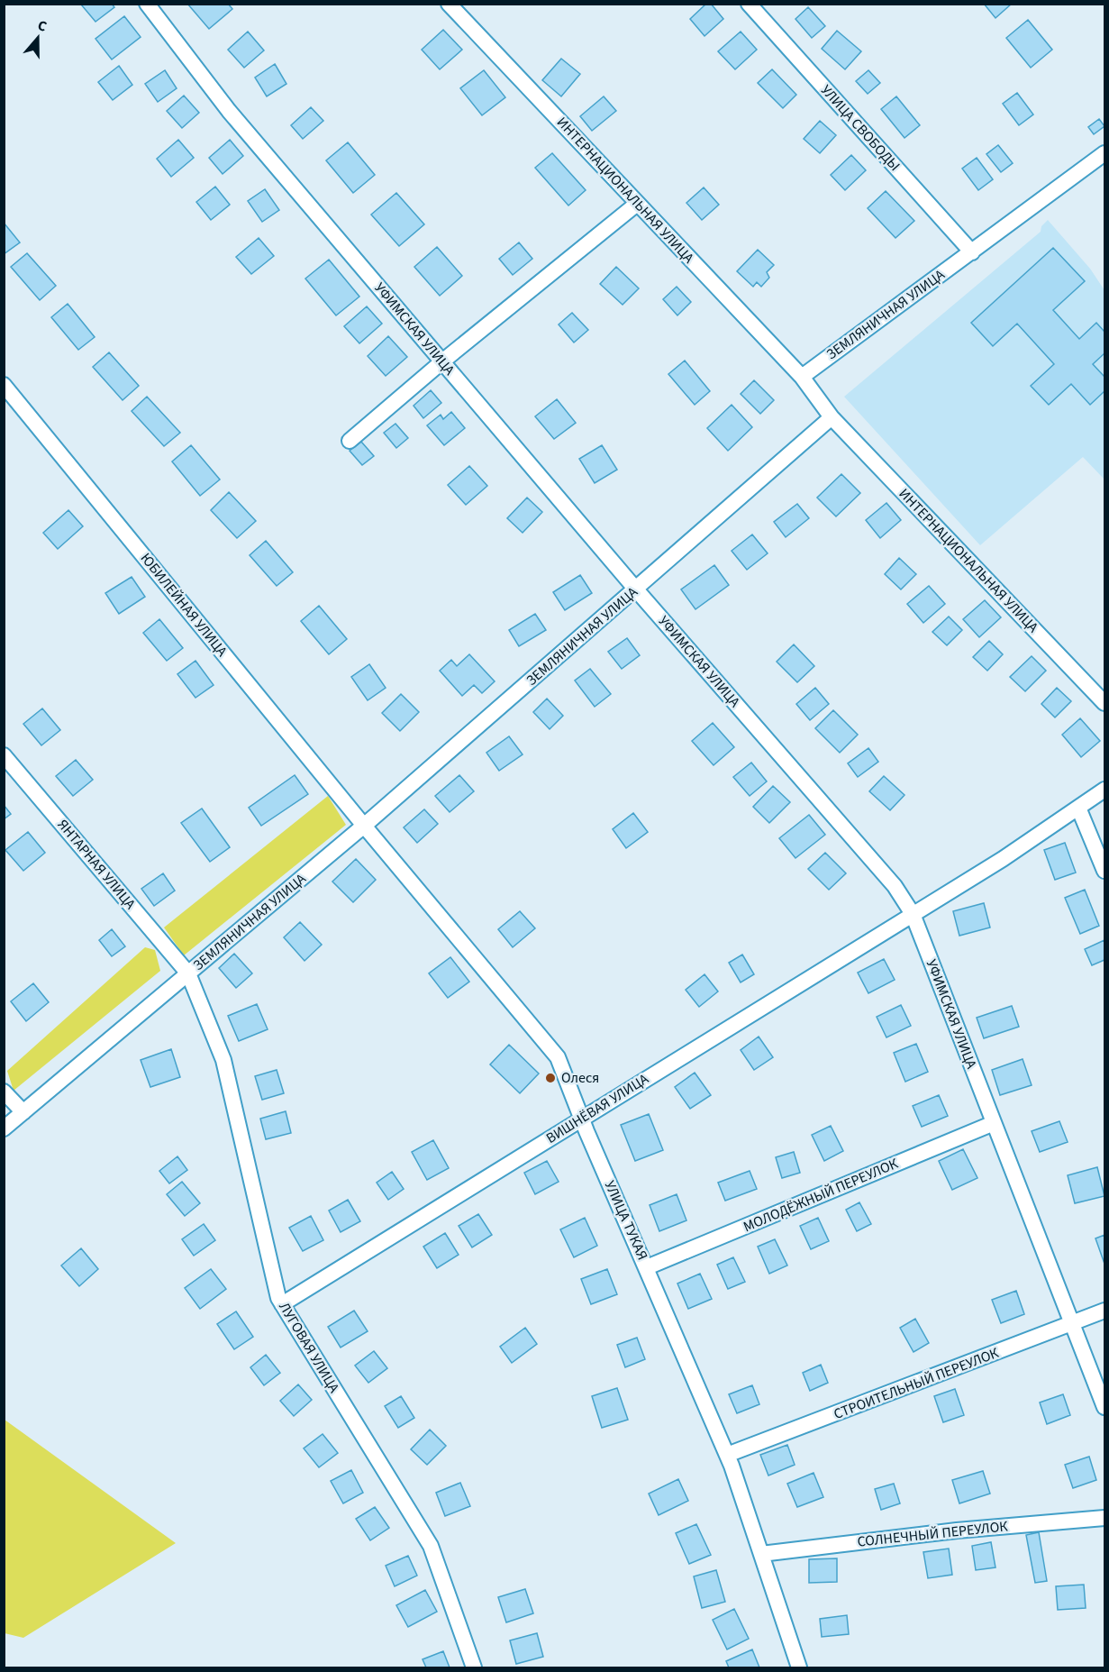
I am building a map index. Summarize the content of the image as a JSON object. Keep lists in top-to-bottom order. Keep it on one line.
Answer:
{"streets":{"street":["УЛИЦА СВОБОДЫ","ИНТЕРНАЦИОНАЛЬНАЯ УЛИЦА","ЗЕМЛЯНИЧНАЯ УЛИЦА","УФИМСКАЯ УЛИЦА","ЮБИЛЕЙНАЯ УЛИЦА","ЯНТАРНАЯ УЛИЦА","ВИШНЁВАЯ УЛИЦА","МОЛОДЁЖНЫЙ ПЕРЕУЛОК","УЛИЦА ТУКАЯ","ЛУГОВАЯ УЛИЦА","СТРОИТЕЛЬНЫЙ ПЕРЕУЛОК","СОЛНЕЧНЫЙ ПЕРЕУЛОК"]},"crossings":[["УЛИЦА СВОБОДЫ","ЗЕМЛЯНИЧНАЯ УЛИЦА"],["ИНТЕРНАЦИОНАЛЬНАЯ УЛИЦА","ЗЕМЛЯНИЧНАЯ УЛИЦА"],["ЗЕМЛЯНИЧНАЯ УЛИЦА","УФИМСКАЯ УЛИЦА"],["ЗЕМЛЯНИЧНАЯ УЛИЦА","ЮБИЛЕЙНАЯ УЛИЦА"],["ЗЕМЛЯНИЧНАЯ УЛИЦА","ЯНТАРНАЯ УЛИЦА"],["ЗЕМЛЯНИЧНАЯ УЛИЦА","УЛИЦА ТУКАЯ"],["ЗЕМЛЯНИЧНАЯ УЛИЦА","ЛУГОВАЯ УЛИЦА"],["УФИМСКАЯ УЛИЦА","ВИШНЁВАЯ УЛИЦА"],["УФИМСКАЯ УЛИЦА","МОЛОДЁЖНЫЙ ПЕРЕУЛОК"],["УФИМСКАЯ УЛИЦА","СТРОИТЕЛЬНЫЙ ПЕРЕУЛОК"],["ЮБИЛЕЙНАЯ УЛИЦА","УЛИЦА ТУКАЯ"],["ЯНТАРНАЯ УЛИЦА","ЛУГОВАЯ УЛИЦА"],["ВИШНЁВАЯ УЛИЦА","УЛИЦА ТУКАЯ"],["ВИШНЁВАЯ УЛИЦА","ЛУГОВАЯ УЛИЦА"],["МОЛОДЁЖНЫЙ ПЕРЕУЛОК","УЛИЦА ТУКАЯ"],["УЛИЦА ТУКАЯ","СТРОИТЕЛЬНЫЙ ПЕРЕУЛОК"],["УЛИЦА ТУКАЯ","СОЛНЕЧНЫЙ ПЕРЕУЛОК"]],"places":["Олеся"],"north":"top"}
